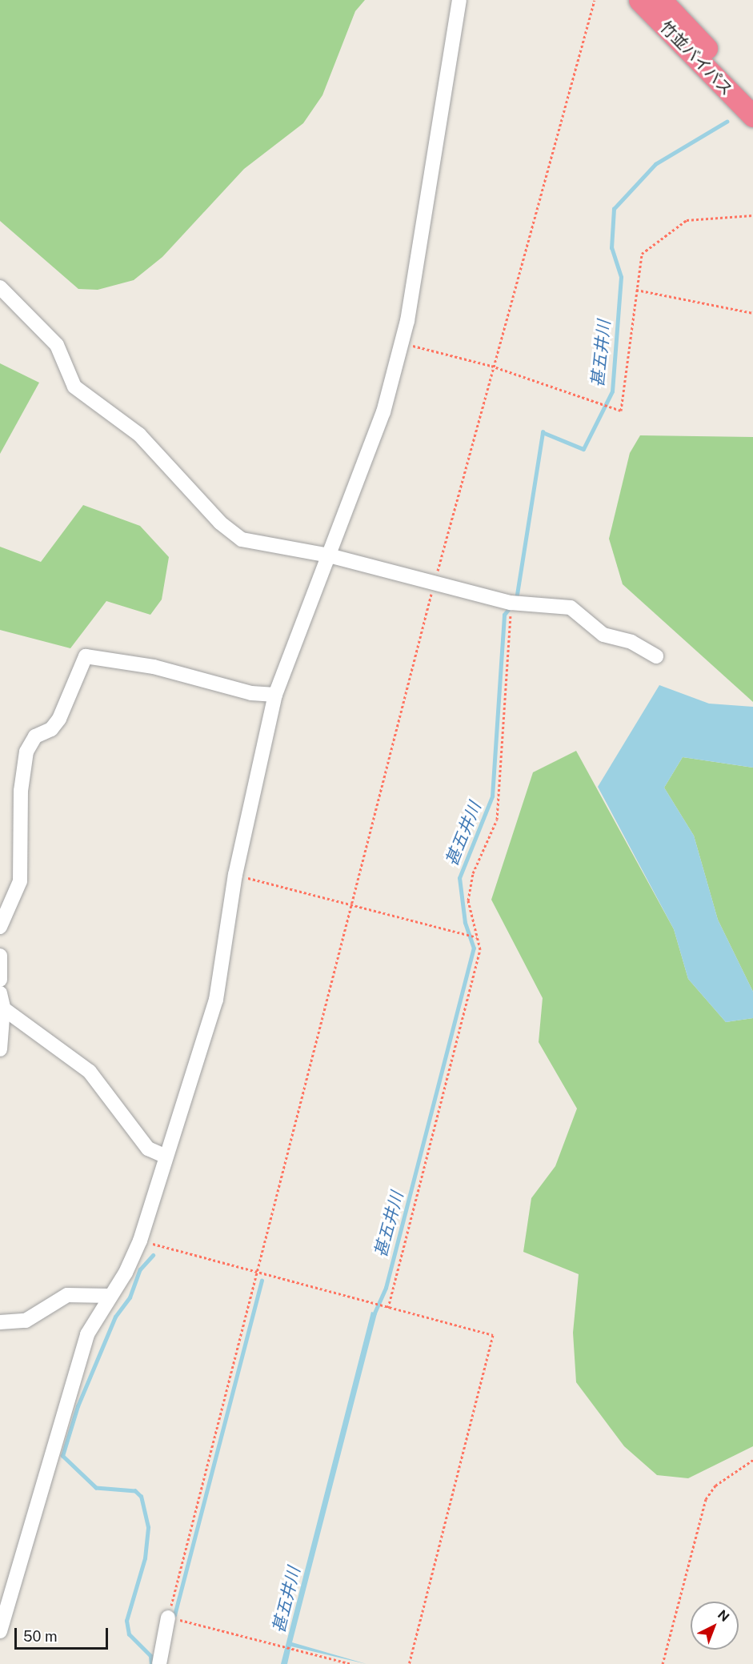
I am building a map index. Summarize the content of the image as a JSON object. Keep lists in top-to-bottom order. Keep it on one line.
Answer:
{"streets":{"highway":["竹並バイパス"]},"water":["甚五井川"],"scale_bar":"50 m","north":"top right"}
